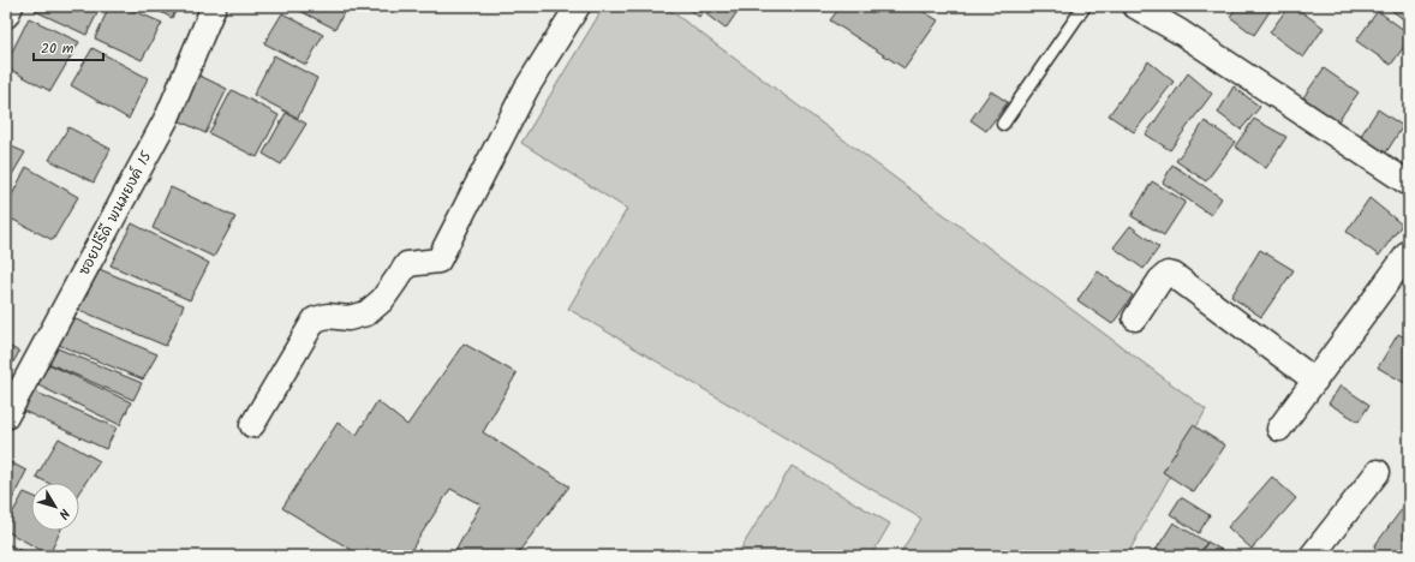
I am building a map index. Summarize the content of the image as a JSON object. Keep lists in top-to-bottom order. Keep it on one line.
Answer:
{"streets":{"street":["ซอยปรีดี พนมยงค์ 15"]},"scale_bar":"20 m","north":"bottom right"}
